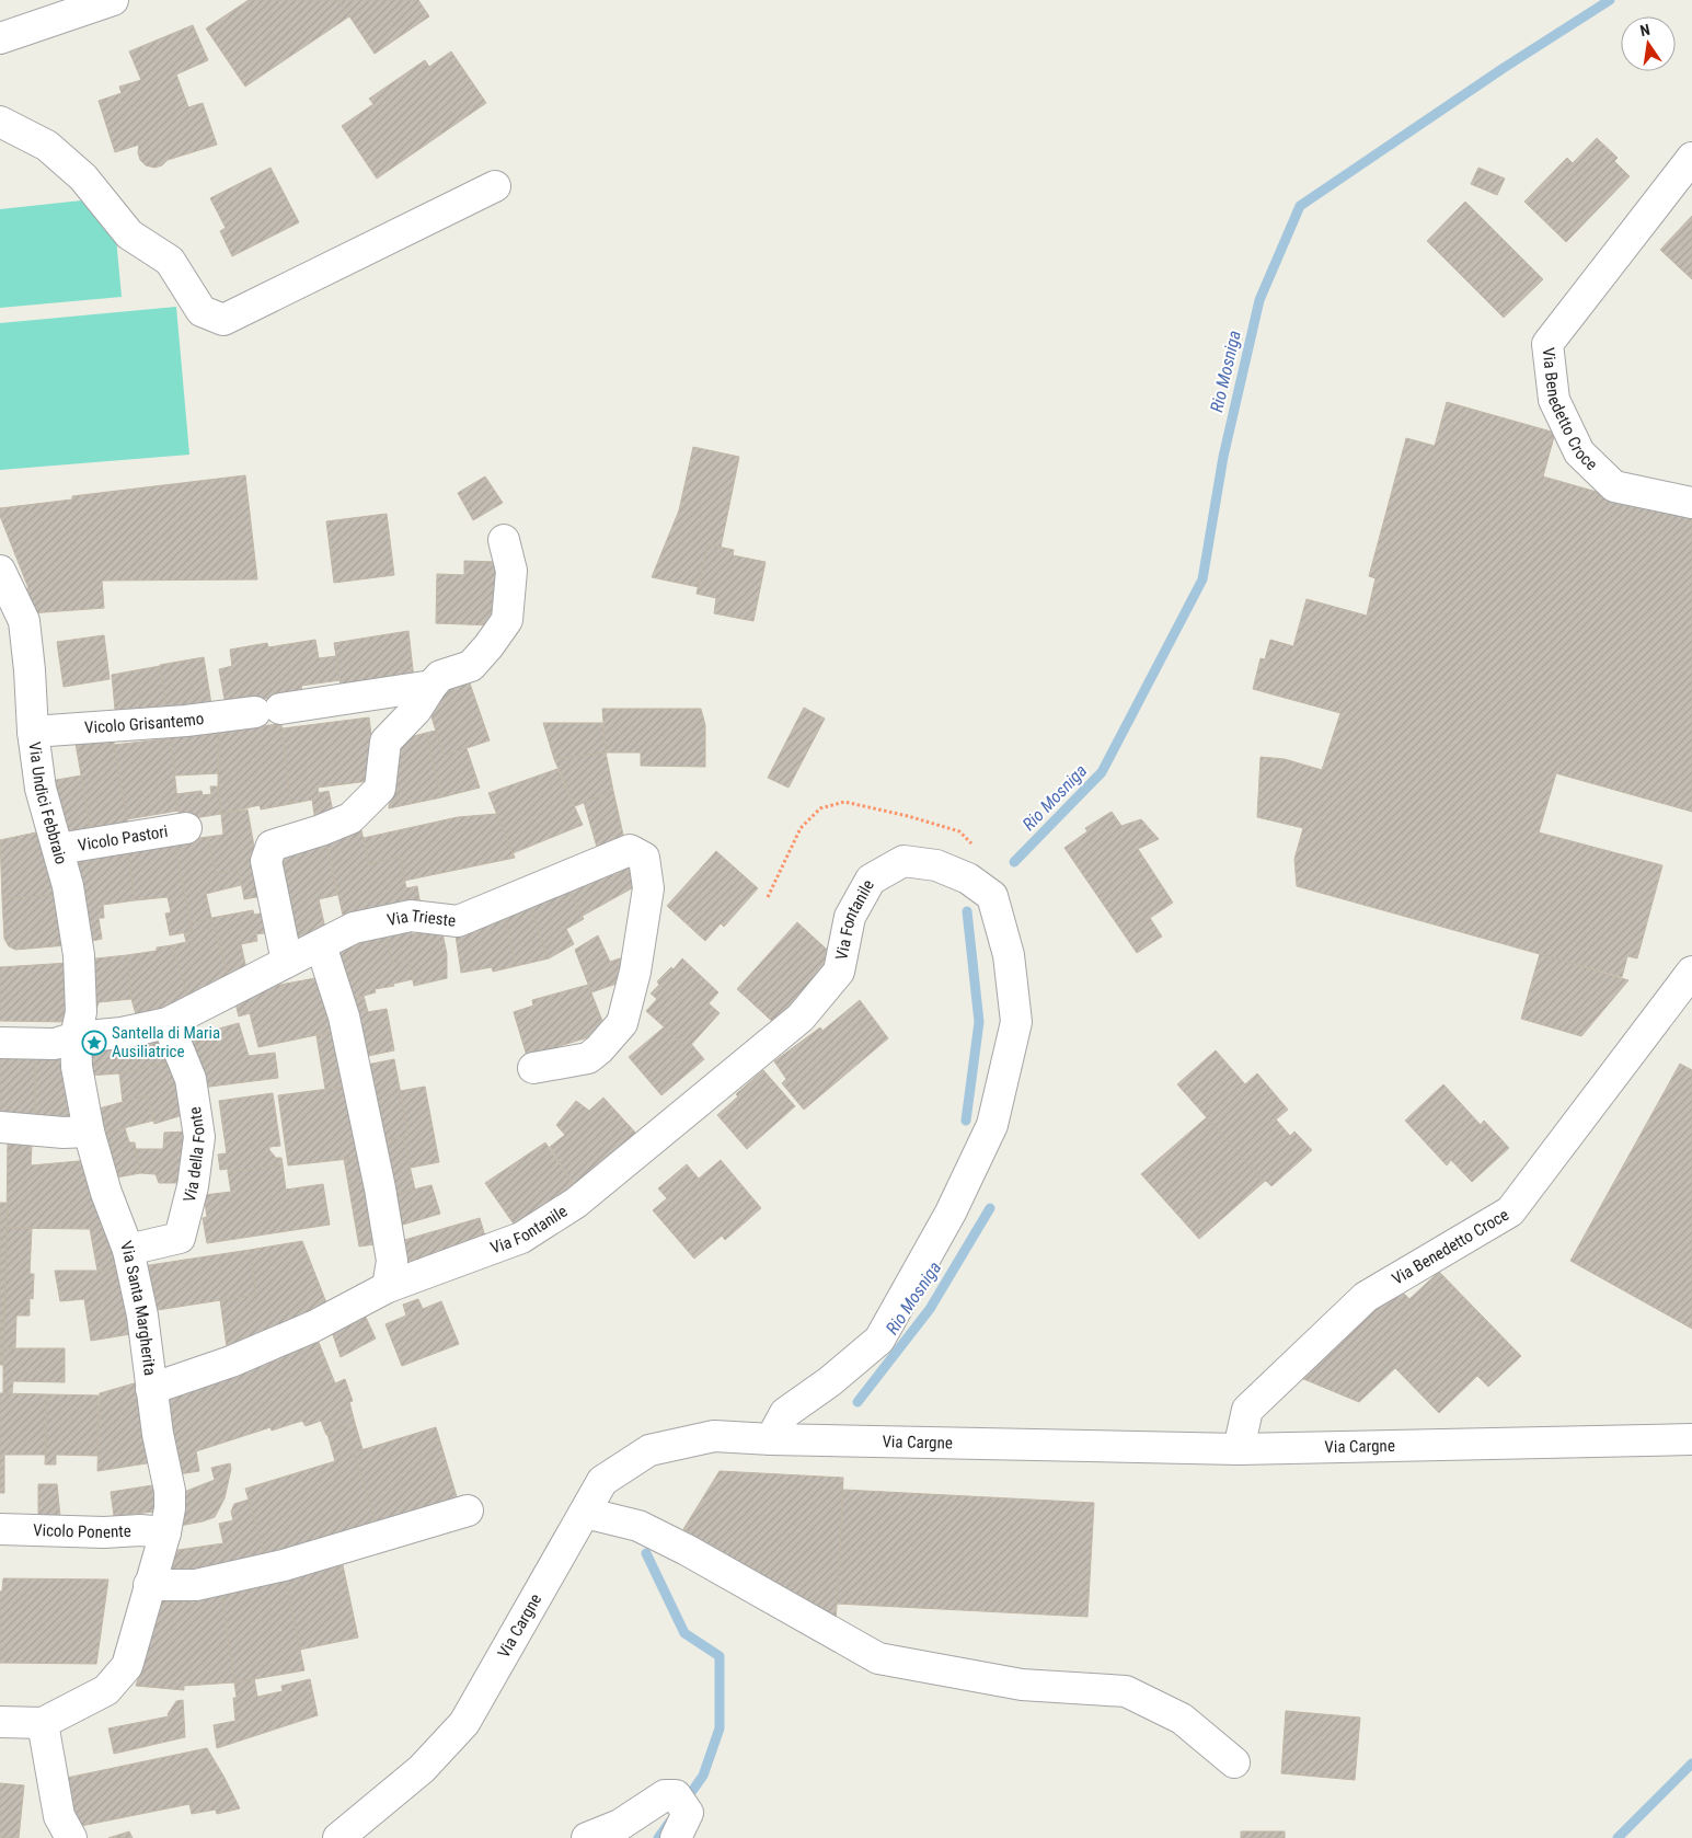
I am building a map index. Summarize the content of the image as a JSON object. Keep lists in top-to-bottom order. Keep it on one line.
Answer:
{"streets":{"street":["Via Benedetto Croce","Vicolo Grisantemo","Via Undici Febbraio","Vicolo Pastori","Via Trieste","Via Fontanile","Via della Fonte","Via Santa Margherita","Via Cargne","Vicolo Ponente"]},"crossings":[["Via Benedetto Croce","Via Cargne"],["Vicolo Grisantemo","Via Undici Febbraio"],["Via Undici Febbraio","Vicolo Pastori"],["Via Undici Febbraio","Via Trieste"],["Via Undici Febbraio","Via Santa Margherita"],["Via Trieste","Via della Fonte"],["Via Trieste","Via Santa Margherita"],["Via Fontanile","Via Santa Margherita"],["Via Fontanile","Via Cargne"],["Via della Fonte","Via Santa Margherita"],["Via Santa Margherita","Vicolo Ponente"]],"water":["Rio Mosniga"],"places":{"place":["Santella di Maria Ausiliatrice"]},"north":"top"}
